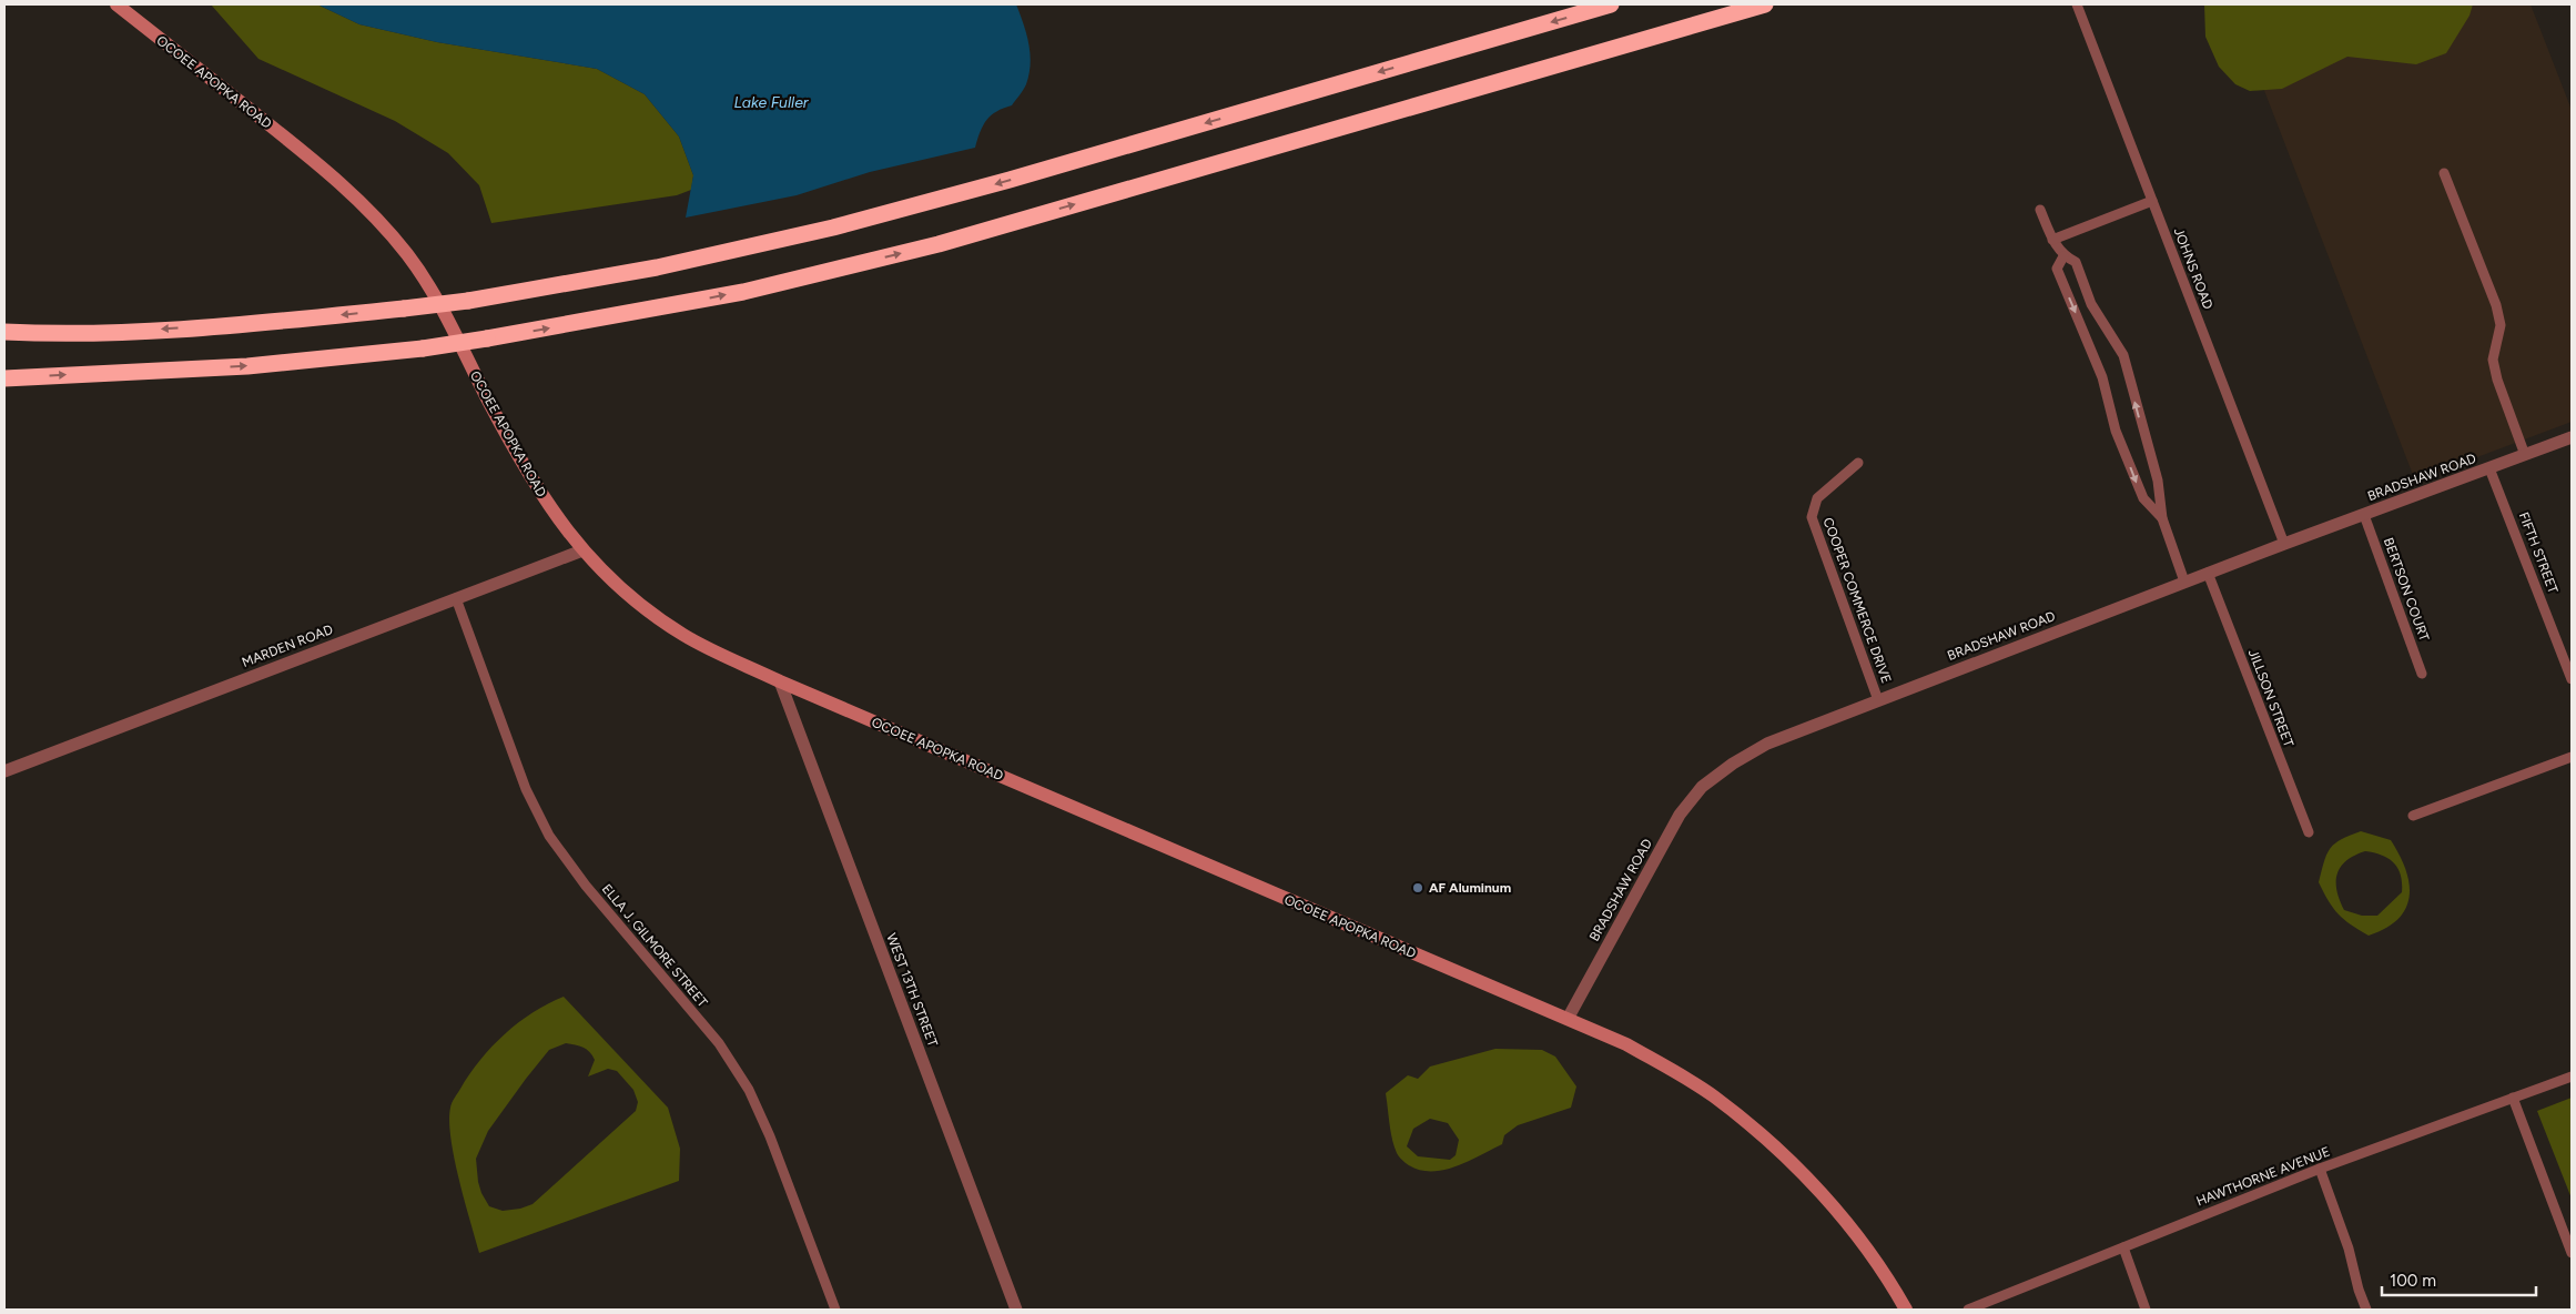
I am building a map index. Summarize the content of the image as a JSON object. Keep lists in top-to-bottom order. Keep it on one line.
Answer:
{"streets":{"main road":["OCOEE APOPKA ROAD"],"street":["JOHNS ROAD","BRADSHAW ROAD","FIFTH STREET","BERTSON COURT","COOPER COMMERCE DRIVE","MARDEN ROAD","JILLSON STREET","ELLA J. GILMORE STREET","WEST 13TH STREET","HAWTHORNE AVENUE"]},"crossings":[["OCOEE APOPKA ROAD","BRADSHAW ROAD"],["OCOEE APOPKA ROAD","MARDEN ROAD"],["OCOEE APOPKA ROAD","WEST 13TH STREET"],["JOHNS ROAD","BRADSHAW ROAD"],["BRADSHAW ROAD","FIFTH STREET"],["BRADSHAW ROAD","BERTSON COURT"],["BRADSHAW ROAD","COOPER COMMERCE DRIVE"],["BRADSHAW ROAD","JILLSON STREET"],["MARDEN ROAD","ELLA J. GILMORE STREET"]],"water":["Lake Fuller"],"places":["AF Aluminum"],"scale_bar":"100 m"}
